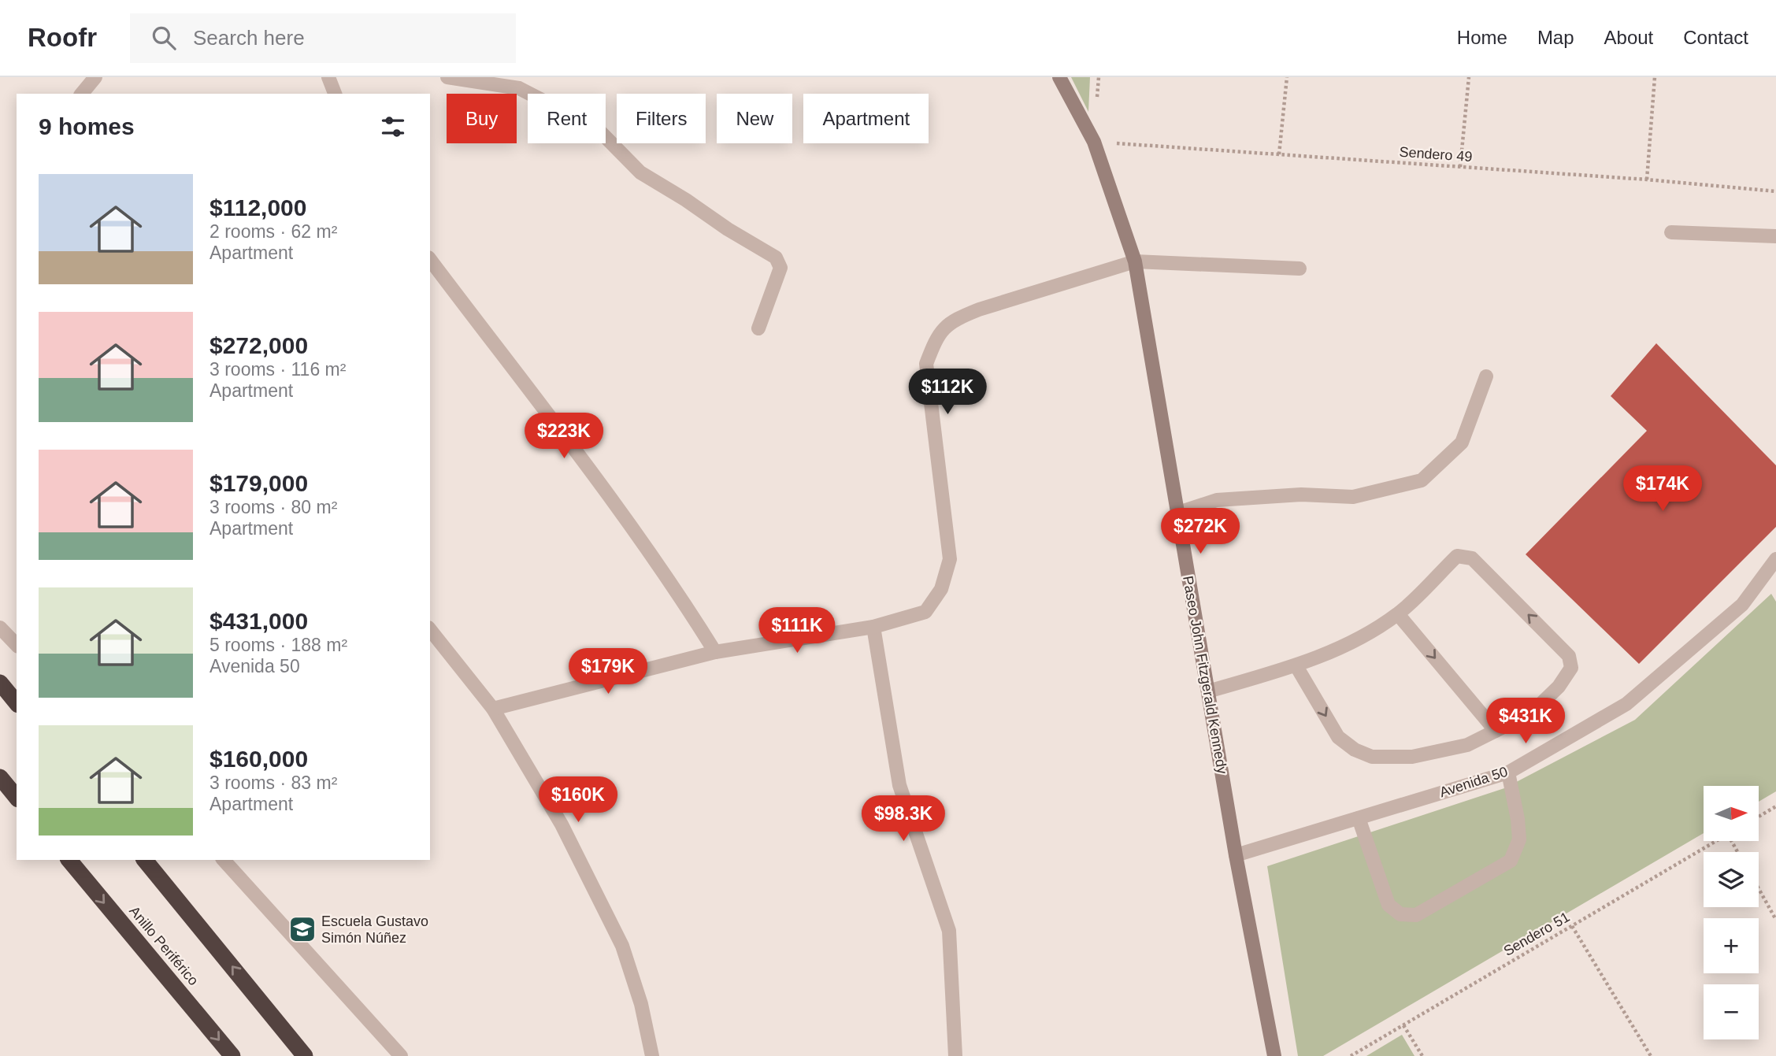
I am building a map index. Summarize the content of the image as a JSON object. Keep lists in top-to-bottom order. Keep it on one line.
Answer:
{"streets":{"highway":["Anillo Periférico"],"street":["Paseo John Fitzgerald Kennedy","Avenida 50"],"path":["Sendero 49","Sendero 51"]},"crossings":[["Sendero 49","Paseo John Fitzgerald Kennedy"],["Paseo John Fitzgerald Kennedy","Avenida 50"]],"places":{"school or university":["Escuela Gustavo Simón Núñez"]},"north":"right","page":{"header":"Roofr","search":"Search here","nav":["Home","Map","About","Contact"],"chip":["Buy","Rent","Filters","New","Apartment"],"heading":"9 homes","list":[{"name":"$112,000","note":"2 rooms · 62 m² · Apartment"},{"name":"$272,000","note":"3 rooms · 116 m² · Apartment"},{"name":"$179,000","note":"3 rooms · 80 m² · Apartment"},{"name":"$431,000","note":"5 rooms · 188 m² · Avenida 50"},{"name":"$160,000","note":"3 rooms · 83 m² · Apartment"}],"price":["$112K","$223K","$174K","$272K","$111K","$179K","$431K","$160K","$98.3K"],"map_buttons":["+","−"]}}
